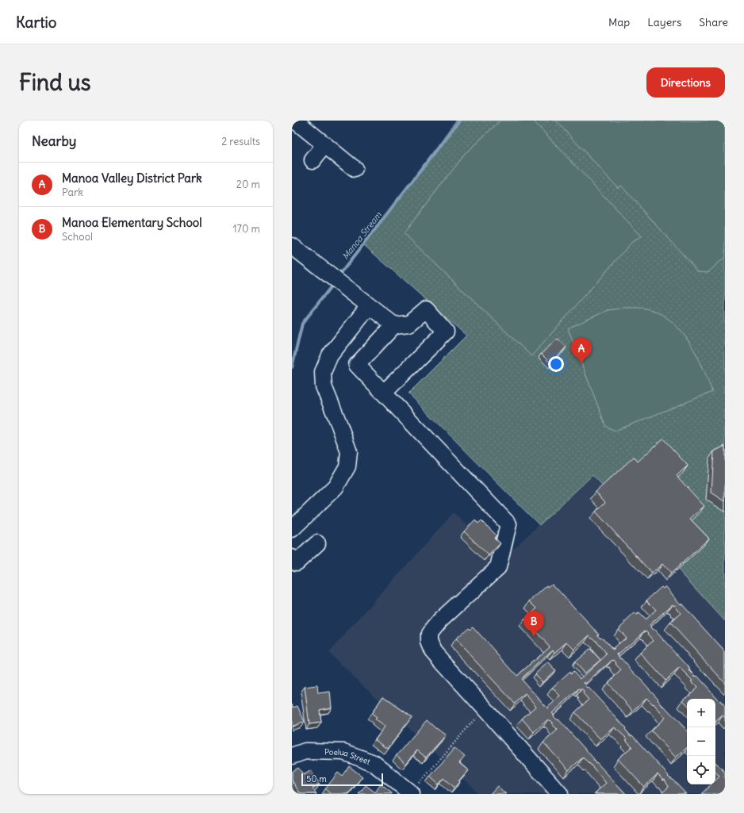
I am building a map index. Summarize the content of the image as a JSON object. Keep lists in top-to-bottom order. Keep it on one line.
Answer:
{"streets":{"street":["Poelua Street"]},"water":["Manoa Stream"],"scale_bar":"50 m","page":{"header":"Kartio","nav":["Map","Layers","Share"],"buttons":"Directions","title":"Find us","heading":["Nearby","2 results"],"list":[{"mark":"A","name":"Manoa Valley District Park","note":"Park","value":"20 m"},{"mark":"B","name":"Manoa Elementary School","note":"School","value":"170 m"}],"pins":["A","B"],"map_buttons":["+","−"],"scale":"50 m"}}
